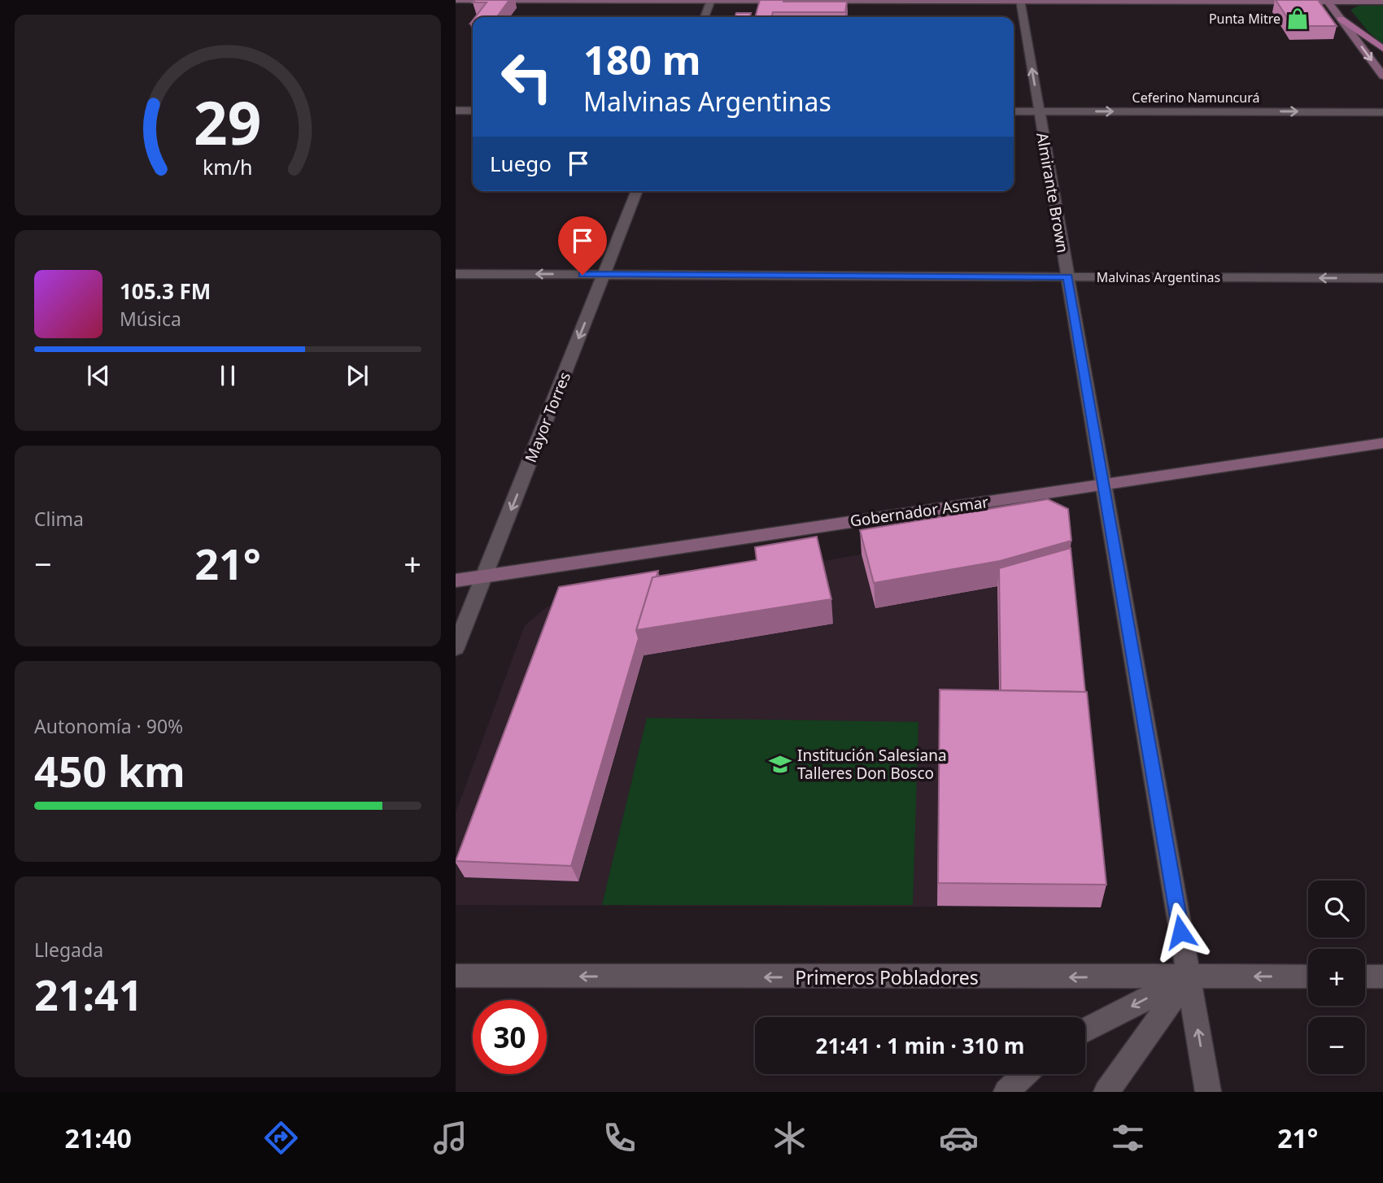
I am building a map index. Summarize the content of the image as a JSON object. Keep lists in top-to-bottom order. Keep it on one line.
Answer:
{"streets":{"main road":["Gobernador Asmar"],"street":["Ceferino Namuncurá","Almirante Brown","Malvinas Argentinas","Mayor Torres","Primeros Pobladores"]},"crossings":[["Ceferino Namuncurá","Almirante Brown"],["Almirante Brown","Malvinas Argentinas"],["Almirante Brown","Gobernador Asmar"],["Almirante Brown","Primeros Pobladores"],["Malvinas Argentinas","Mayor Torres"],["Mayor Torres","Gobernador Asmar"]],"one_way":["Ceferino Namuncurá","Malvinas Argentinas","Mayor Torres","Primeros Pobladores"],"places":{"shop":["Punta Mitre"],"school or university":["Institución Salesiana Talleres Don Bosco"]},"page":{"turn":["180 m","Malvinas Argentinas"],"then":"Luego","song":["105.3 FM","Música"],"tile":["Clima",["Autonomía · 90%","450 km"],["Llegada","21:41"]],"heat":["−","21°","+"],"map_buttons":["+","−"],"limit":"30","trip":"21:41 · 1 min · 310 m","tabs":["21:40","21°"],"gauge":["29","km/h"]}}
